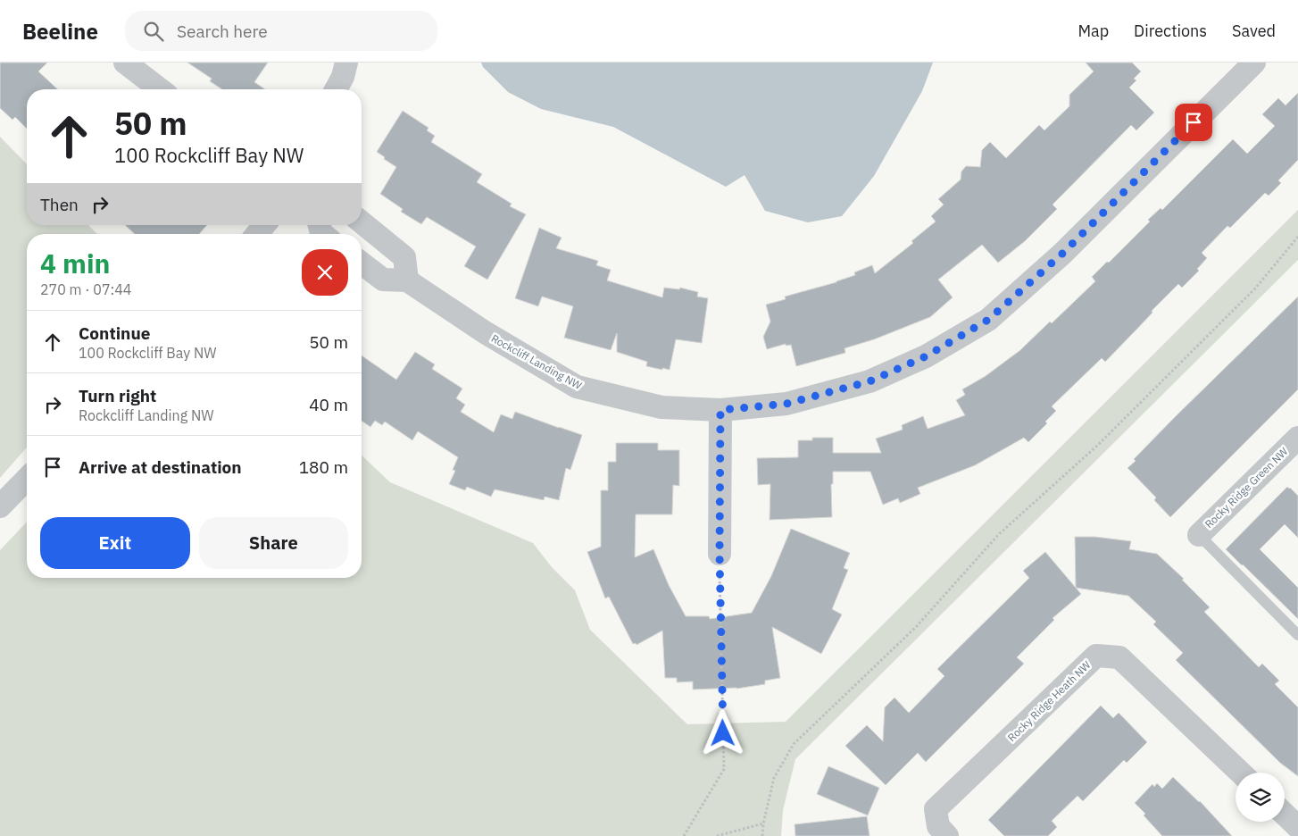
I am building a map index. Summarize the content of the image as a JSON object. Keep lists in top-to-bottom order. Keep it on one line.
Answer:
{"streets":{"street":["Rockcliff Landing NW","Rocky Ridge Green NW","Rocky Ridge Heath NW"]},"page":{"header":"Beeline","search":"Search here","nav":["Map","Directions","Saved"],"turn":["50 m","100 Rockcliff Bay NW"],"then":"Then","heading":["4 min","270 m · 07:44"],"list":[{"name":"Continue","note":"100 Rockcliff Bay NW","value":"50 m"},{"name":"Turn right","note":"Rockcliff Landing NW","value":"40 m"},{"name":"Arrive at destination","value":"180 m"}],"buttons":["Exit","Share"]}}
